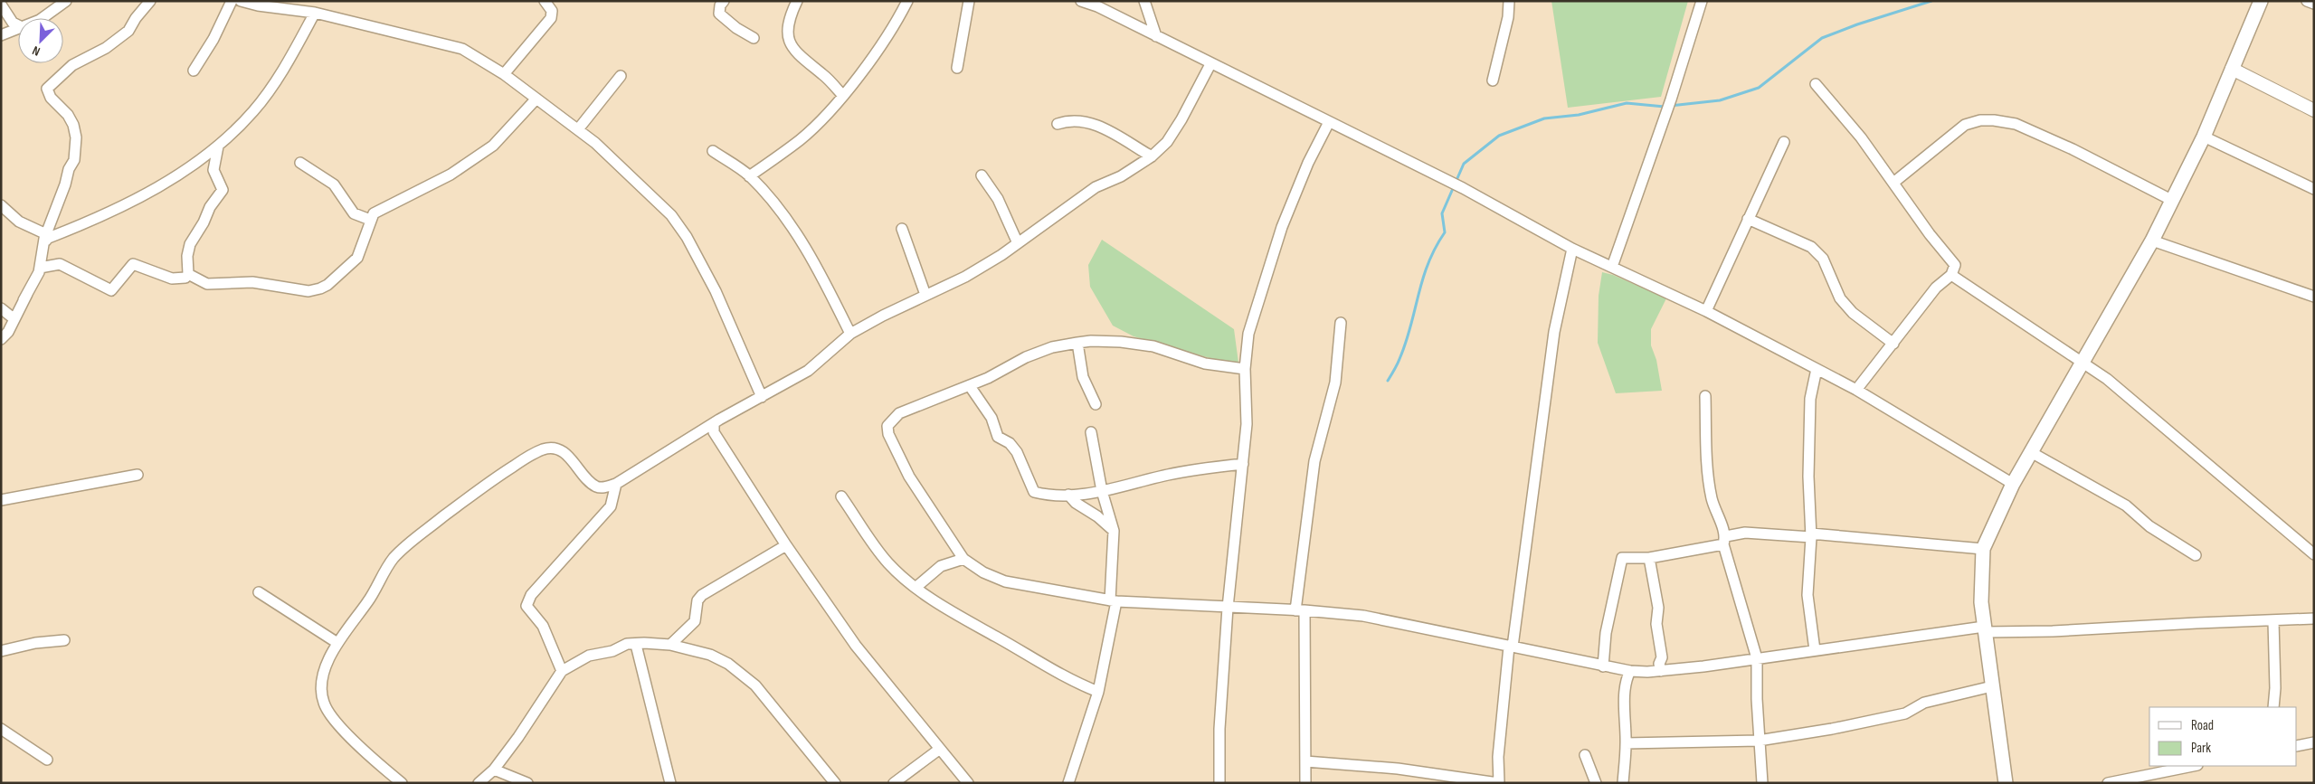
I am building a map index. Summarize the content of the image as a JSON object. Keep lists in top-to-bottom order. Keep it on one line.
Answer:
{"legend":["Road","Park"],"north":"bottom left"}
